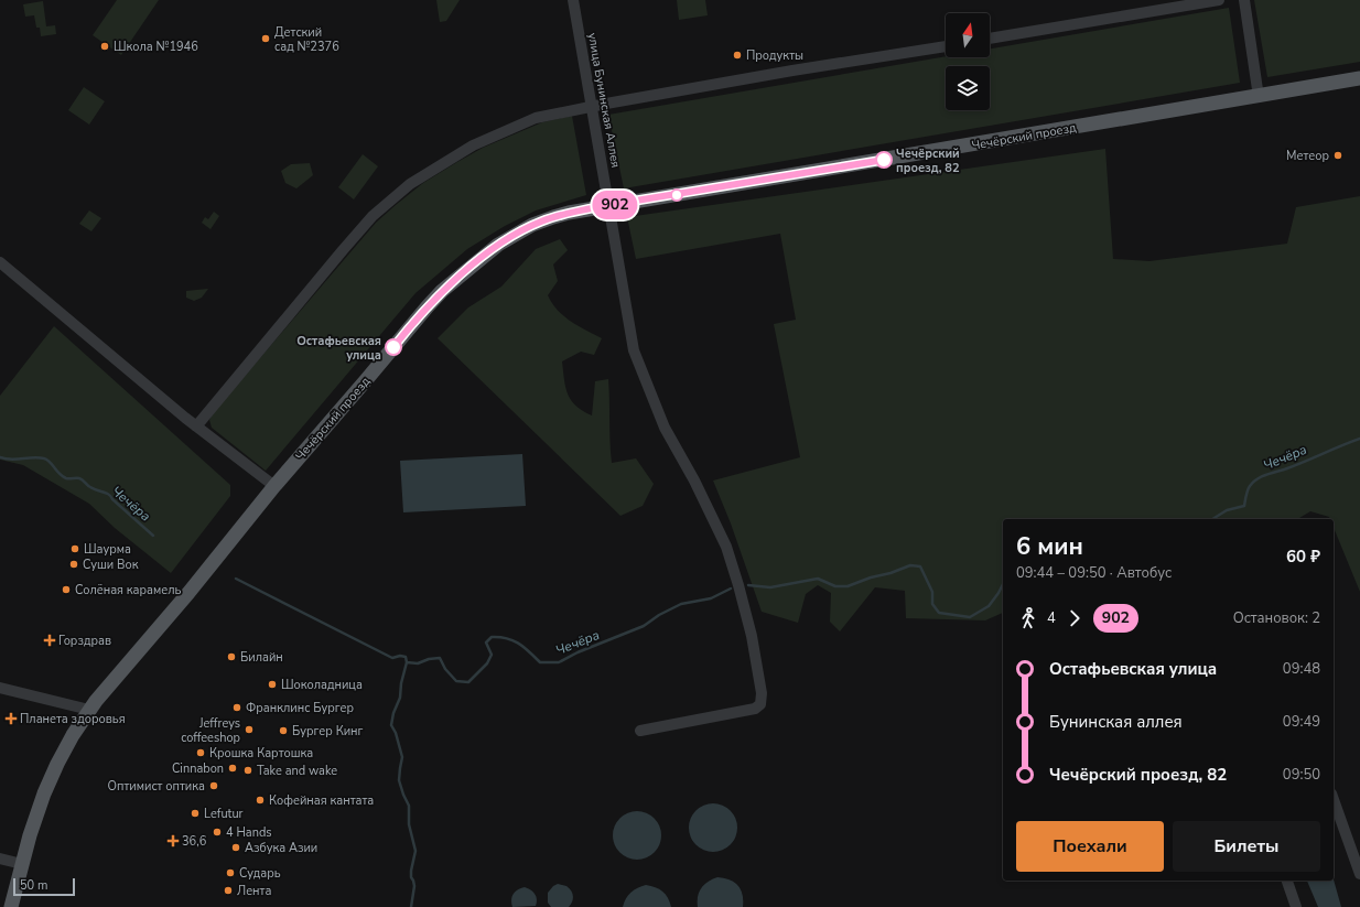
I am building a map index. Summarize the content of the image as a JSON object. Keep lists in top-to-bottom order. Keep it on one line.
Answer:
{"streets":{"main road":["Чечёрский проезд"],"street":["улица Бунинская Аллея"]},"crossings":[["улица Бунинская Аллея","Чечёрский проезд"]],"water":["Чечёра"],"places":{"other":["Детский сад №2376","Школа №1946","Продукты","Метеор","Чечёрский проезд, 82","Остафьевская улица","Шаурма","Суши Вок","Солёная карамель","Билайн","Шоколадница","Франклинс Бургер","Jeffreys coffeeshop","Бургер Кинг","Крошка Картошка","Cinnabon","Take and wake","Оптимист оптика","Кофейная кантата","Lefutur","4 Hands","Азбука Азии","Сударь","Лента"],"health":["Горздрав","Планета здоровья","36,6"]},"lines":["bus line 902"],"scale_bar":"50 m","north":"top","page":{"on_map":"902","heading":["6 мин","09:44 – 09:50 · Автобус","60 ₽"],"legs":["4","902","Остановок: 2"],"list":[{"name":"Остафьевская улица","value":"09:48"},{"name":"Бунинская аллея","value":"09:49"},{"name":"Чечёрский проезд, 82","value":"09:50"}],"buttons":["Поехали","Билеты"],"scale":"50 m"}}
